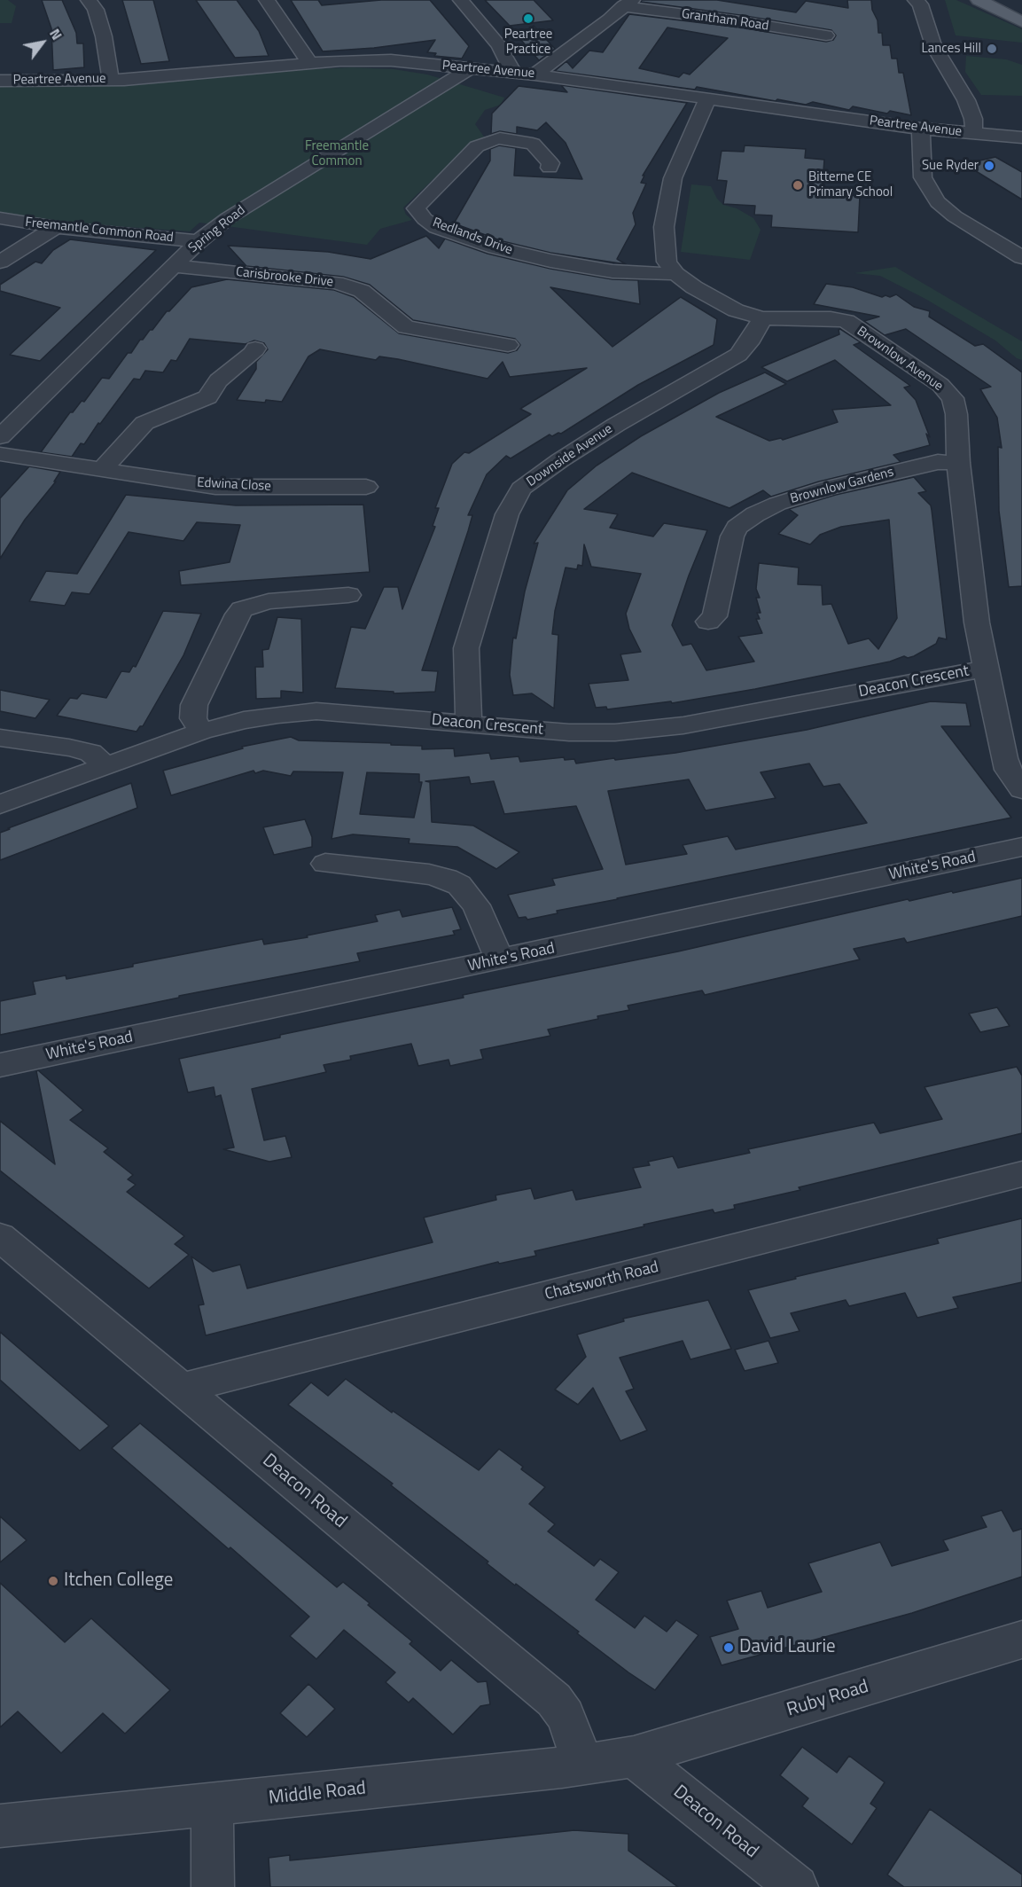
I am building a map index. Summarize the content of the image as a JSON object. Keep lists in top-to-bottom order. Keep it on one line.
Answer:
{"streets":{"street":["Grantham Road","Peartree Avenue","Spring Road","Freemantle Common Road","Redlands Drive","Carisbrooke Drive","Brownlow Avenue","Downside Avenue","Edwina Close","Brownlow Gardens","Deacon Crescent","White's Road","Chatsworth Road","Deacon Road","Ruby Road","Middle Road"]},"crossings":[["Peartree Avenue","Spring Road"],["Spring Road","Freemantle Common Road"],["Spring Road","Carisbrooke Drive"],["Redlands Drive","Brownlow Avenue"],["Brownlow Avenue","Downside Avenue"],["Brownlow Avenue","Brownlow Gardens"],["Brownlow Avenue","Deacon Crescent"],["Downside Avenue","Deacon Crescent"],["Chatsworth Road","Deacon Road"],["Deacon Road","Ruby Road"],["Deacon Road","Middle Road"],["Ruby Road","Middle Road"]],"parks":["Freemantle Common"],"places":["Peartree Practice","Lances Hill","Sue Ryder","Bitterne CE Primary School","Itchen College","David Laurie"],"north":"top right"}
